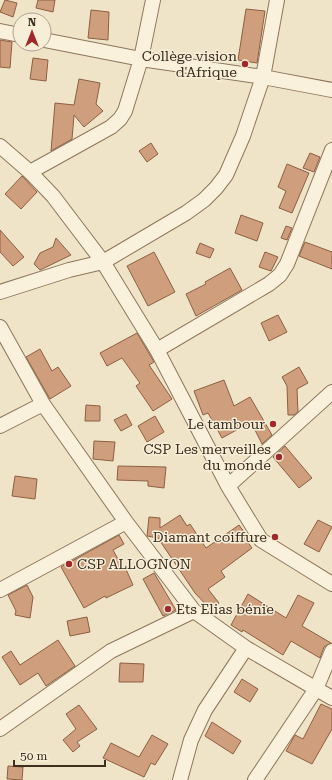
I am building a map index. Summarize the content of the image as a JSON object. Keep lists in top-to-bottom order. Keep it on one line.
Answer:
{"places":["Collège vision d'Afrique","Le tambour","CSP Les merveilles du monde","Diamant coiffure","CSP ALLOGNON","Ets Elias bénie"],"scale_bar":"50 m","north":"top"}
